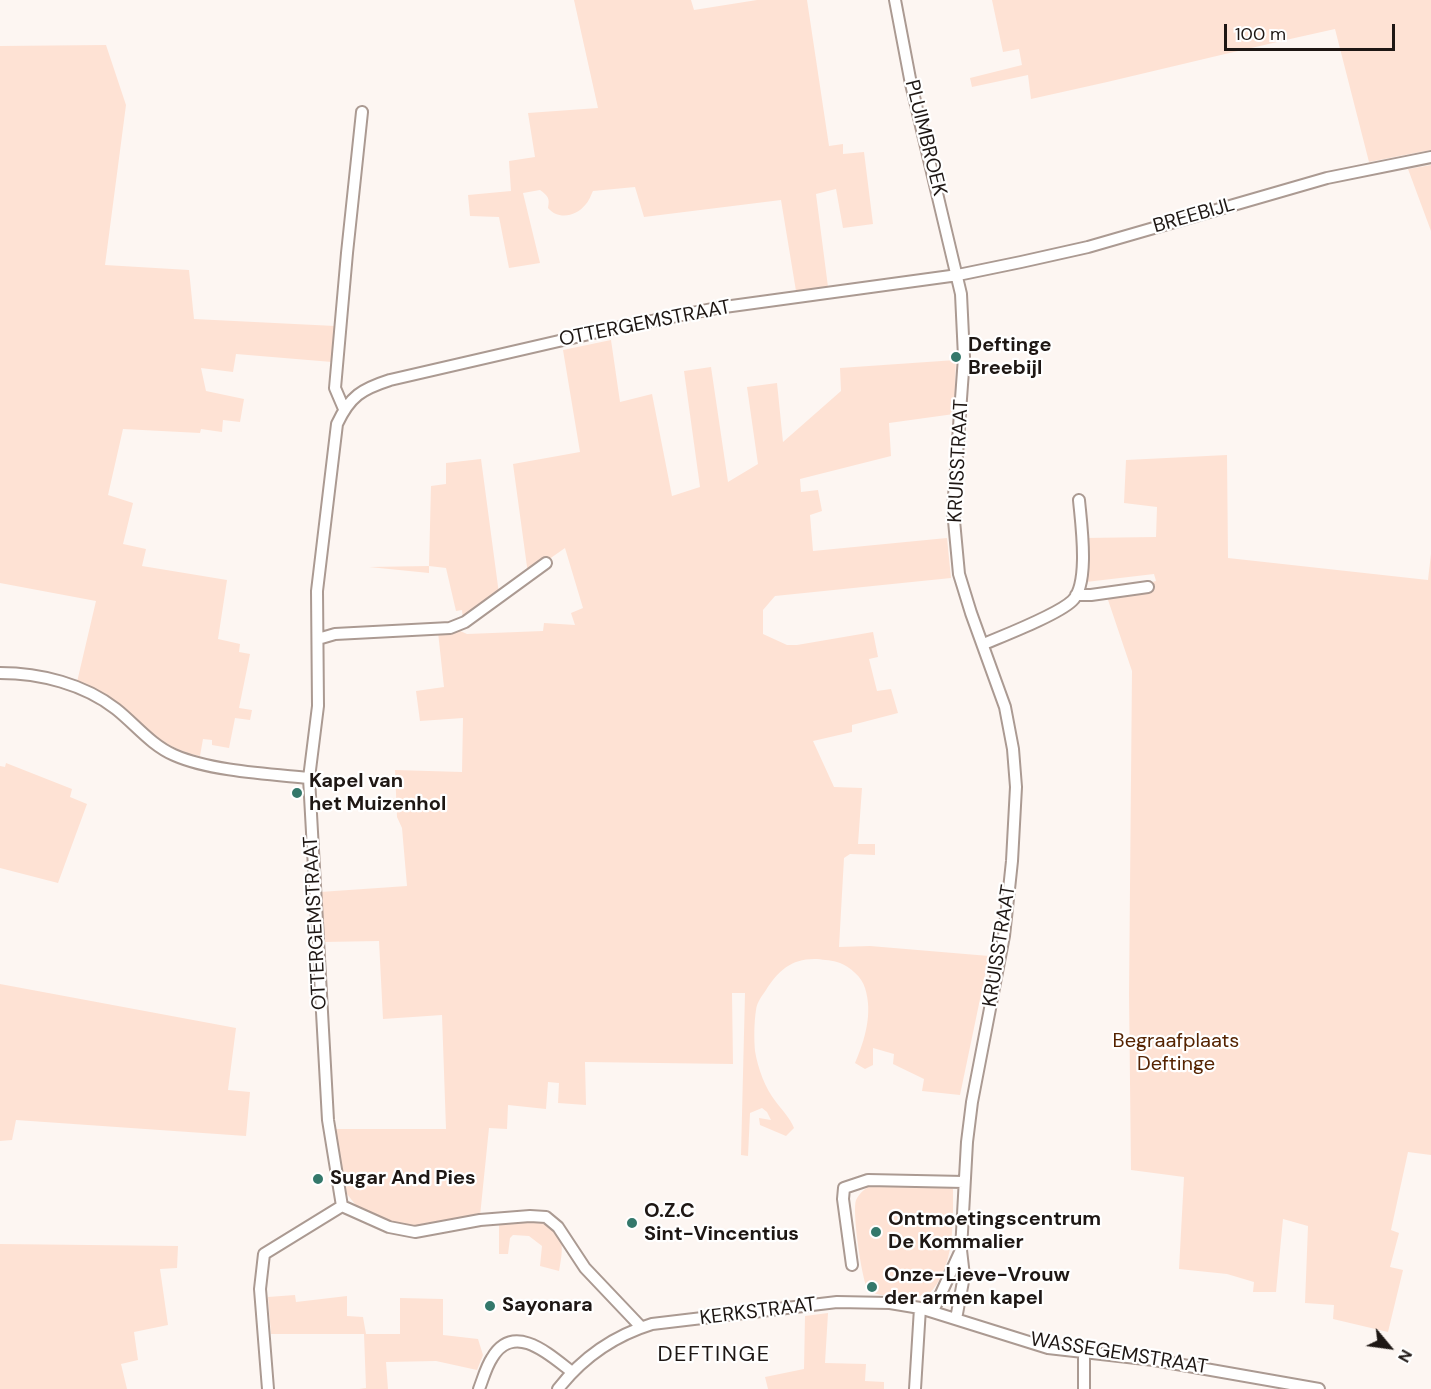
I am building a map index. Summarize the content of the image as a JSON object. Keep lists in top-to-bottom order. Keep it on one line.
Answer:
{"streets":{"street":["PLUIMBROEK","BREEBIJL","OTTERGEMSTRAAT","KRUISSTRAAT","KERKSTRAAT","WASSEGEMSTRAAT"]},"crossings":[["PLUIMBROEK","BREEBIJL"],["PLUIMBROEK","OTTERGEMSTRAAT"],["PLUIMBROEK","KRUISSTRAAT"],["BREEBIJL","OTTERGEMSTRAAT"],["BREEBIJL","KRUISSTRAAT"],["OTTERGEMSTRAAT","KRUISSTRAAT"],["KRUISSTRAAT","KERKSTRAAT"],["KRUISSTRAAT","WASSEGEMSTRAAT"],["KERKSTRAAT","WASSEGEMSTRAAT"]],"districts":["DEFTINGE"],"parks":["Begraafplaats Deftinge"],"places":["Deftinge Breebijl","Kapel van het Muizenhol","Sugar And Pies","O.Z.C Sint-Vincentius","Ontmoetingscentrum De Kommalier","Onze-Lieve-Vrouw der armen kapel","Sayonara"],"scale_bar":"100 m","north":"bottom right"}
